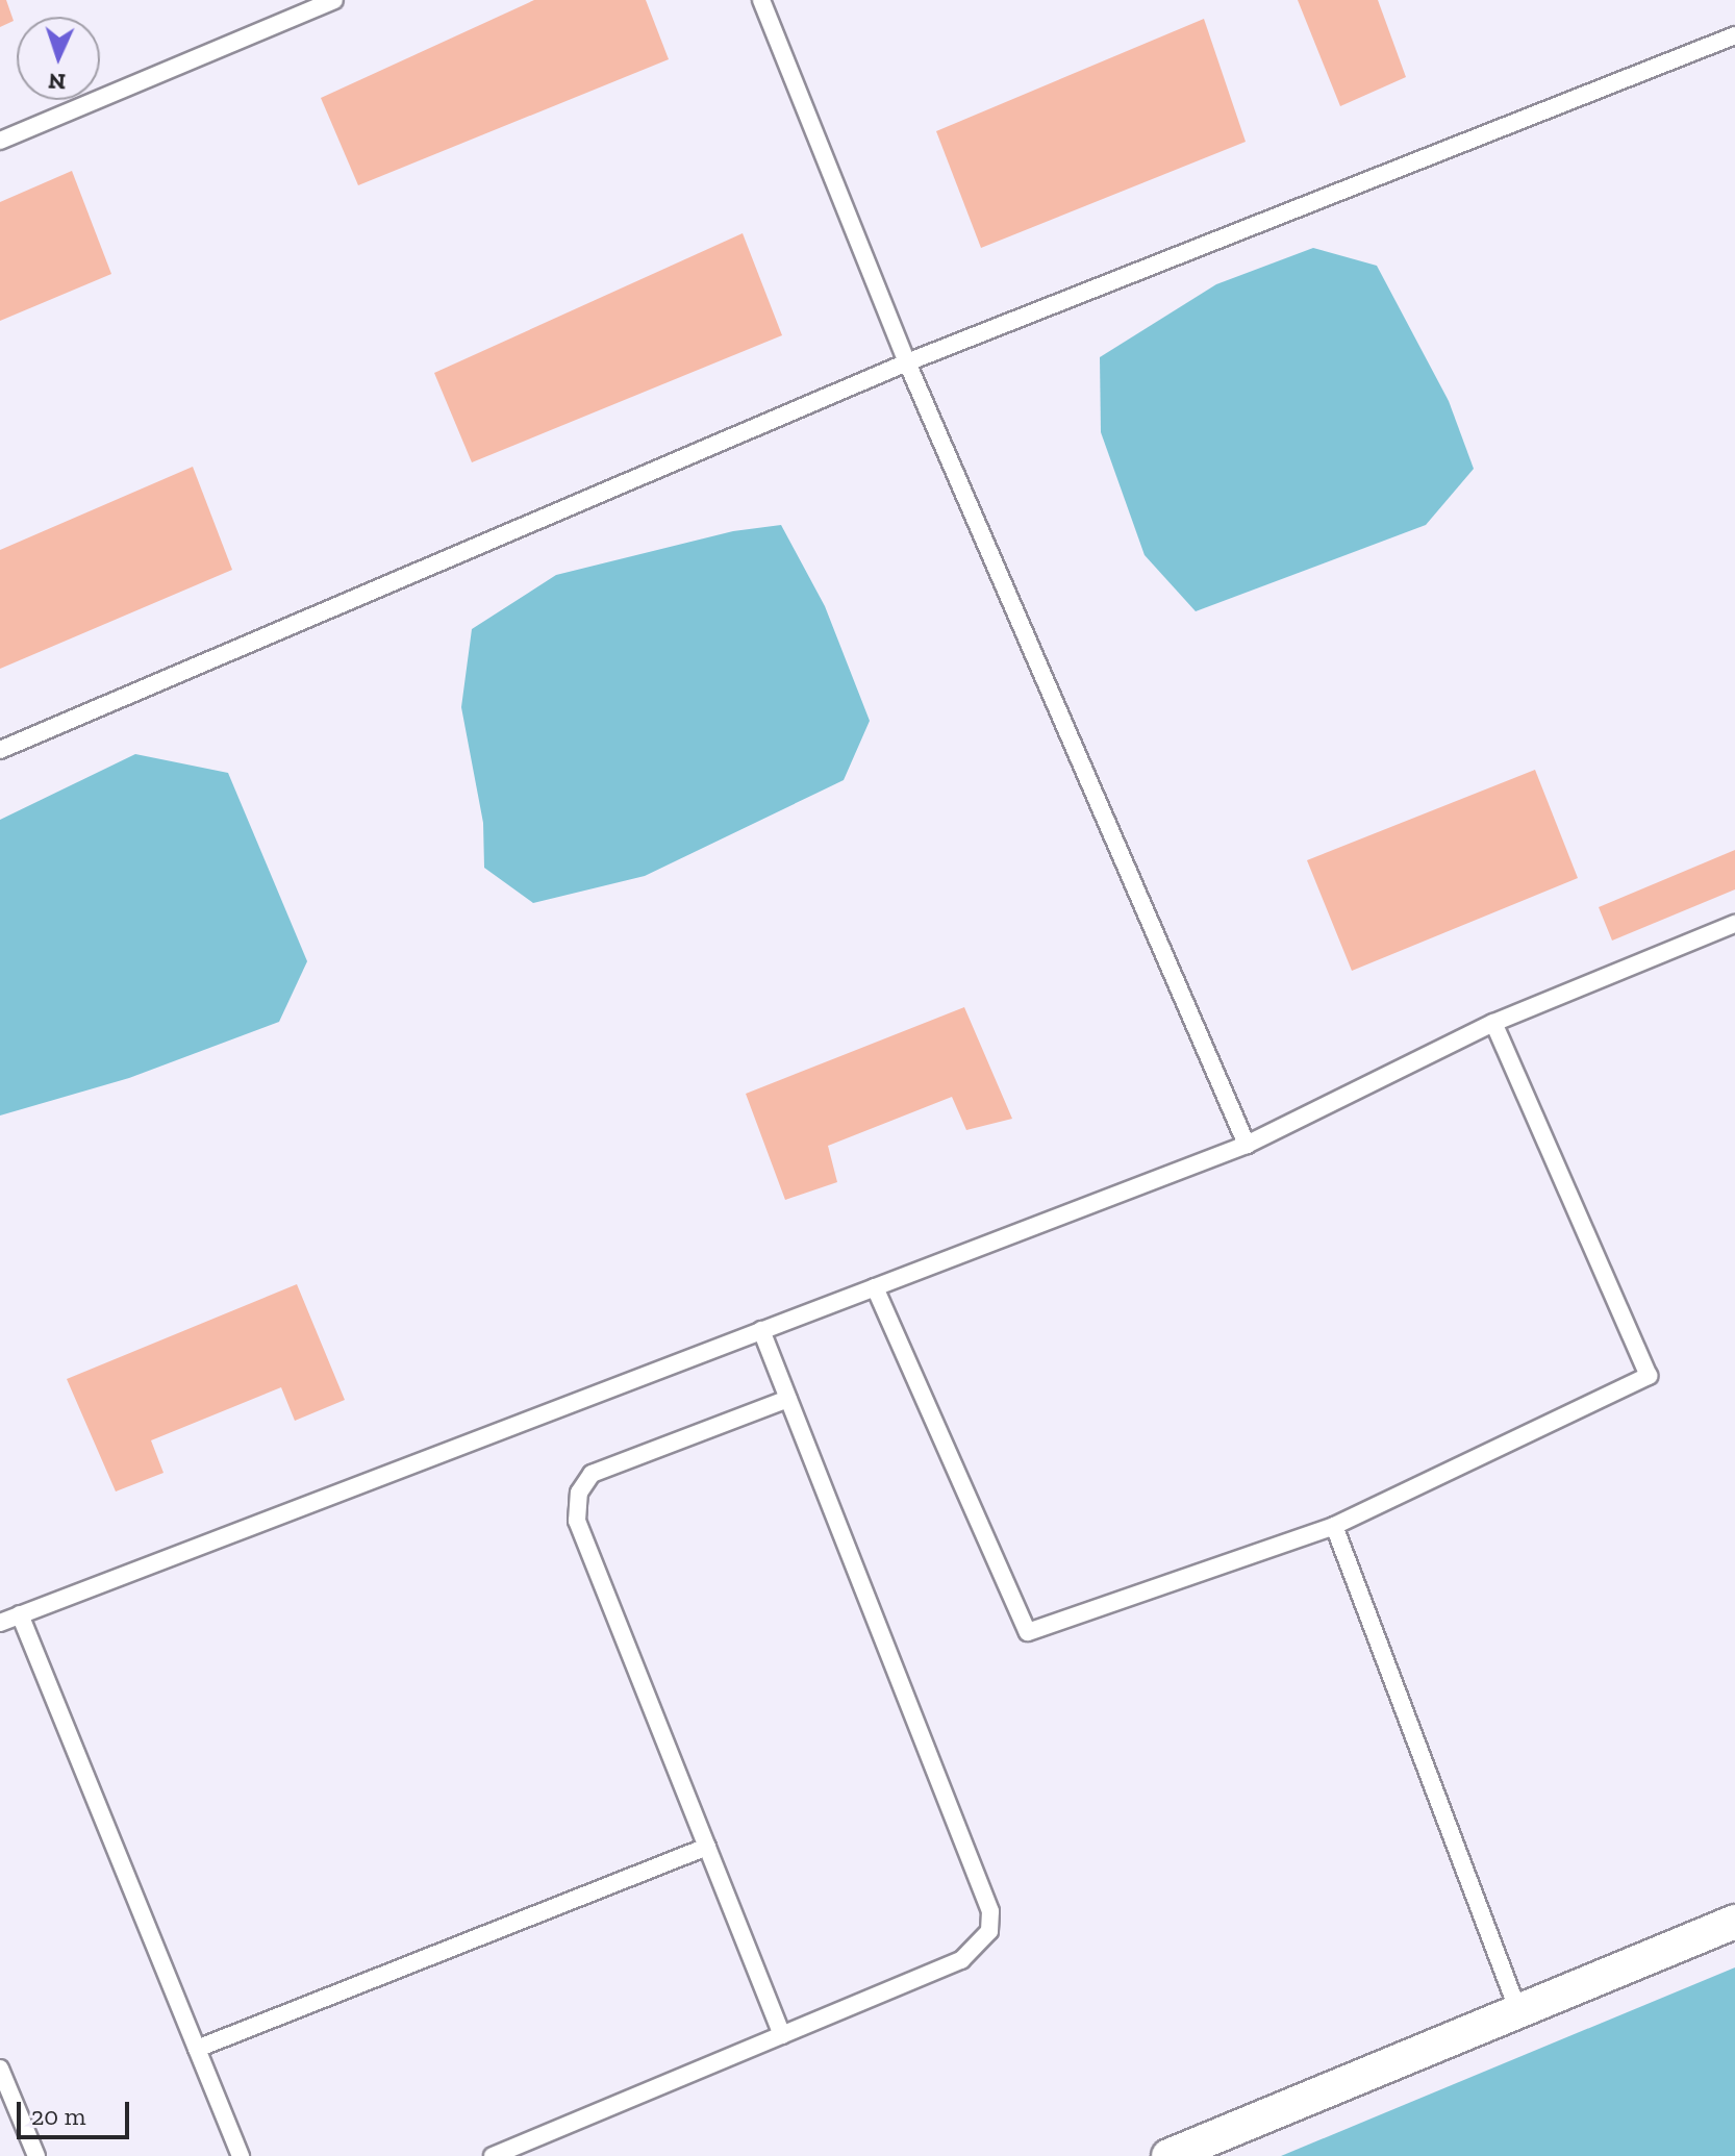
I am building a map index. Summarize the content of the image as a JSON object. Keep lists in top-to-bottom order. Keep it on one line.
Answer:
{"scale_bar":"20 m","north":"bottom"}
